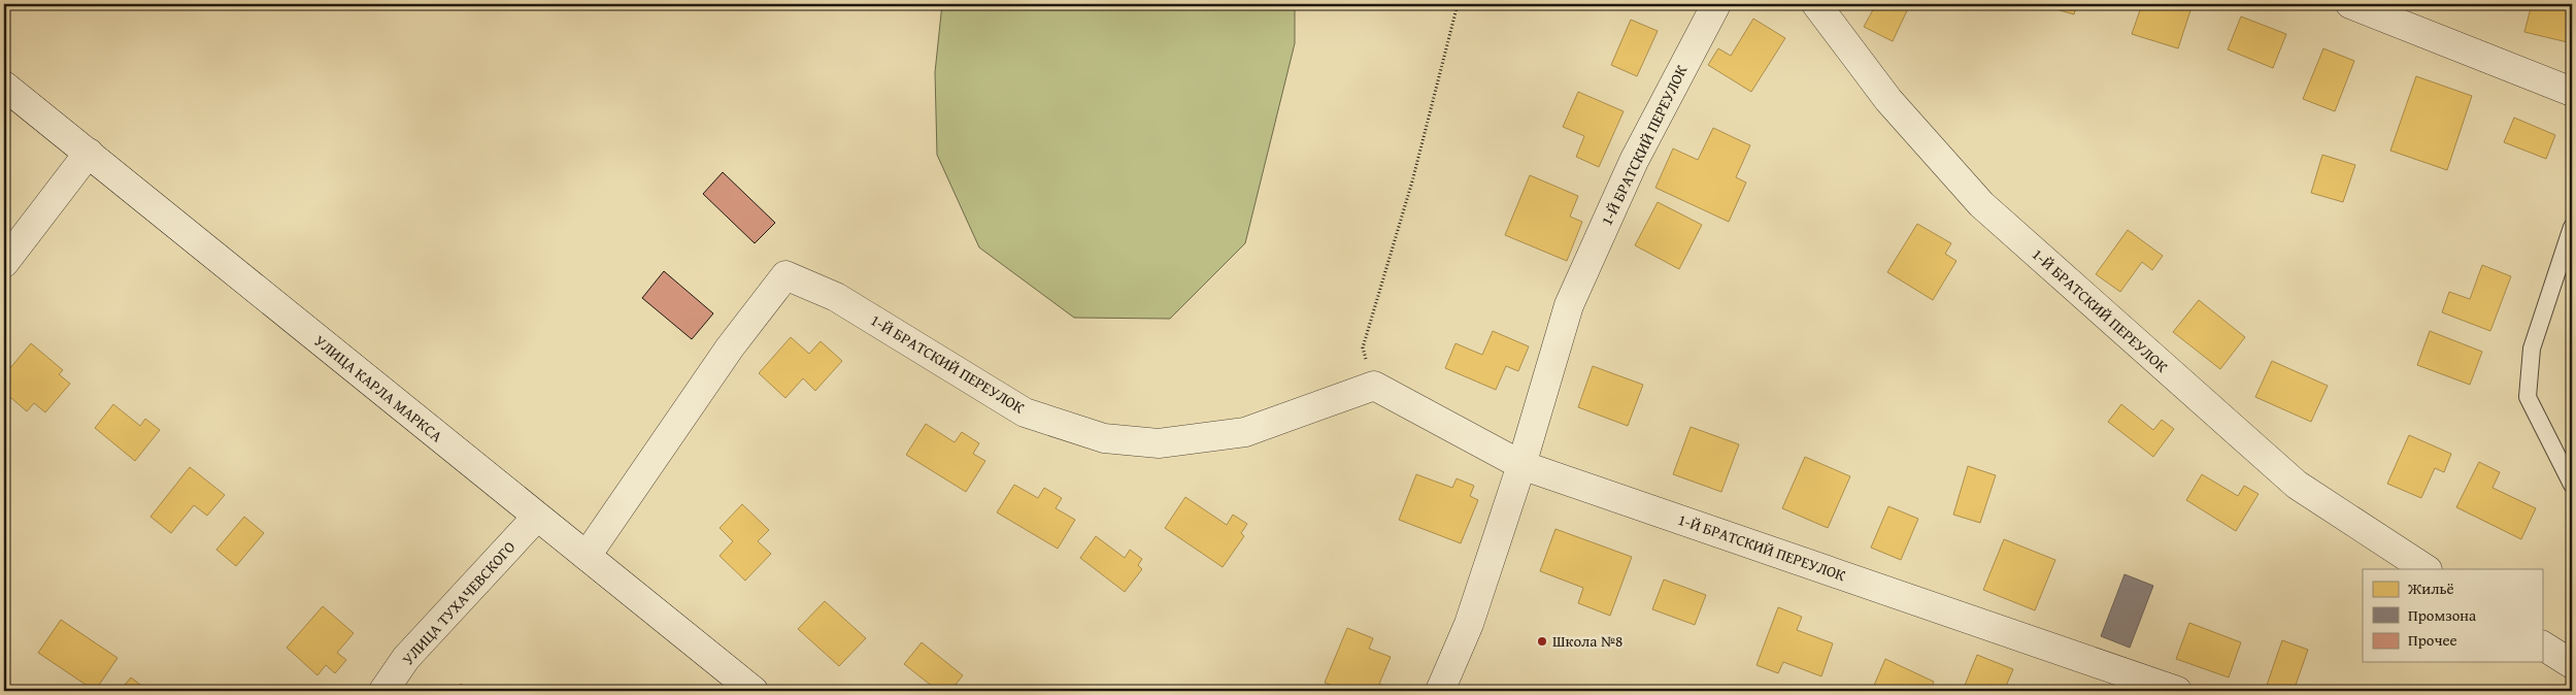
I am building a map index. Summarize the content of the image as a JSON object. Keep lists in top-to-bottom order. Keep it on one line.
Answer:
{"streets":{"street":["1-Й БРАТСКИЙ ПЕРЕУЛОК","УЛИЦА КАРЛА МАРКСА","УЛИЦА ТУХАЧЕВСКОГО"]},"crossings":[["1-Й БРАТСКИЙ ПЕРЕУЛОК","УЛИЦА КАРЛА МАРКСА"],["УЛИЦА КАРЛА МАРКСА","УЛИЦА ТУХАЧЕВСКОГО"]],"places":["Школа №8"],"legend":["Жильё","Промзона","Прочее"]}
